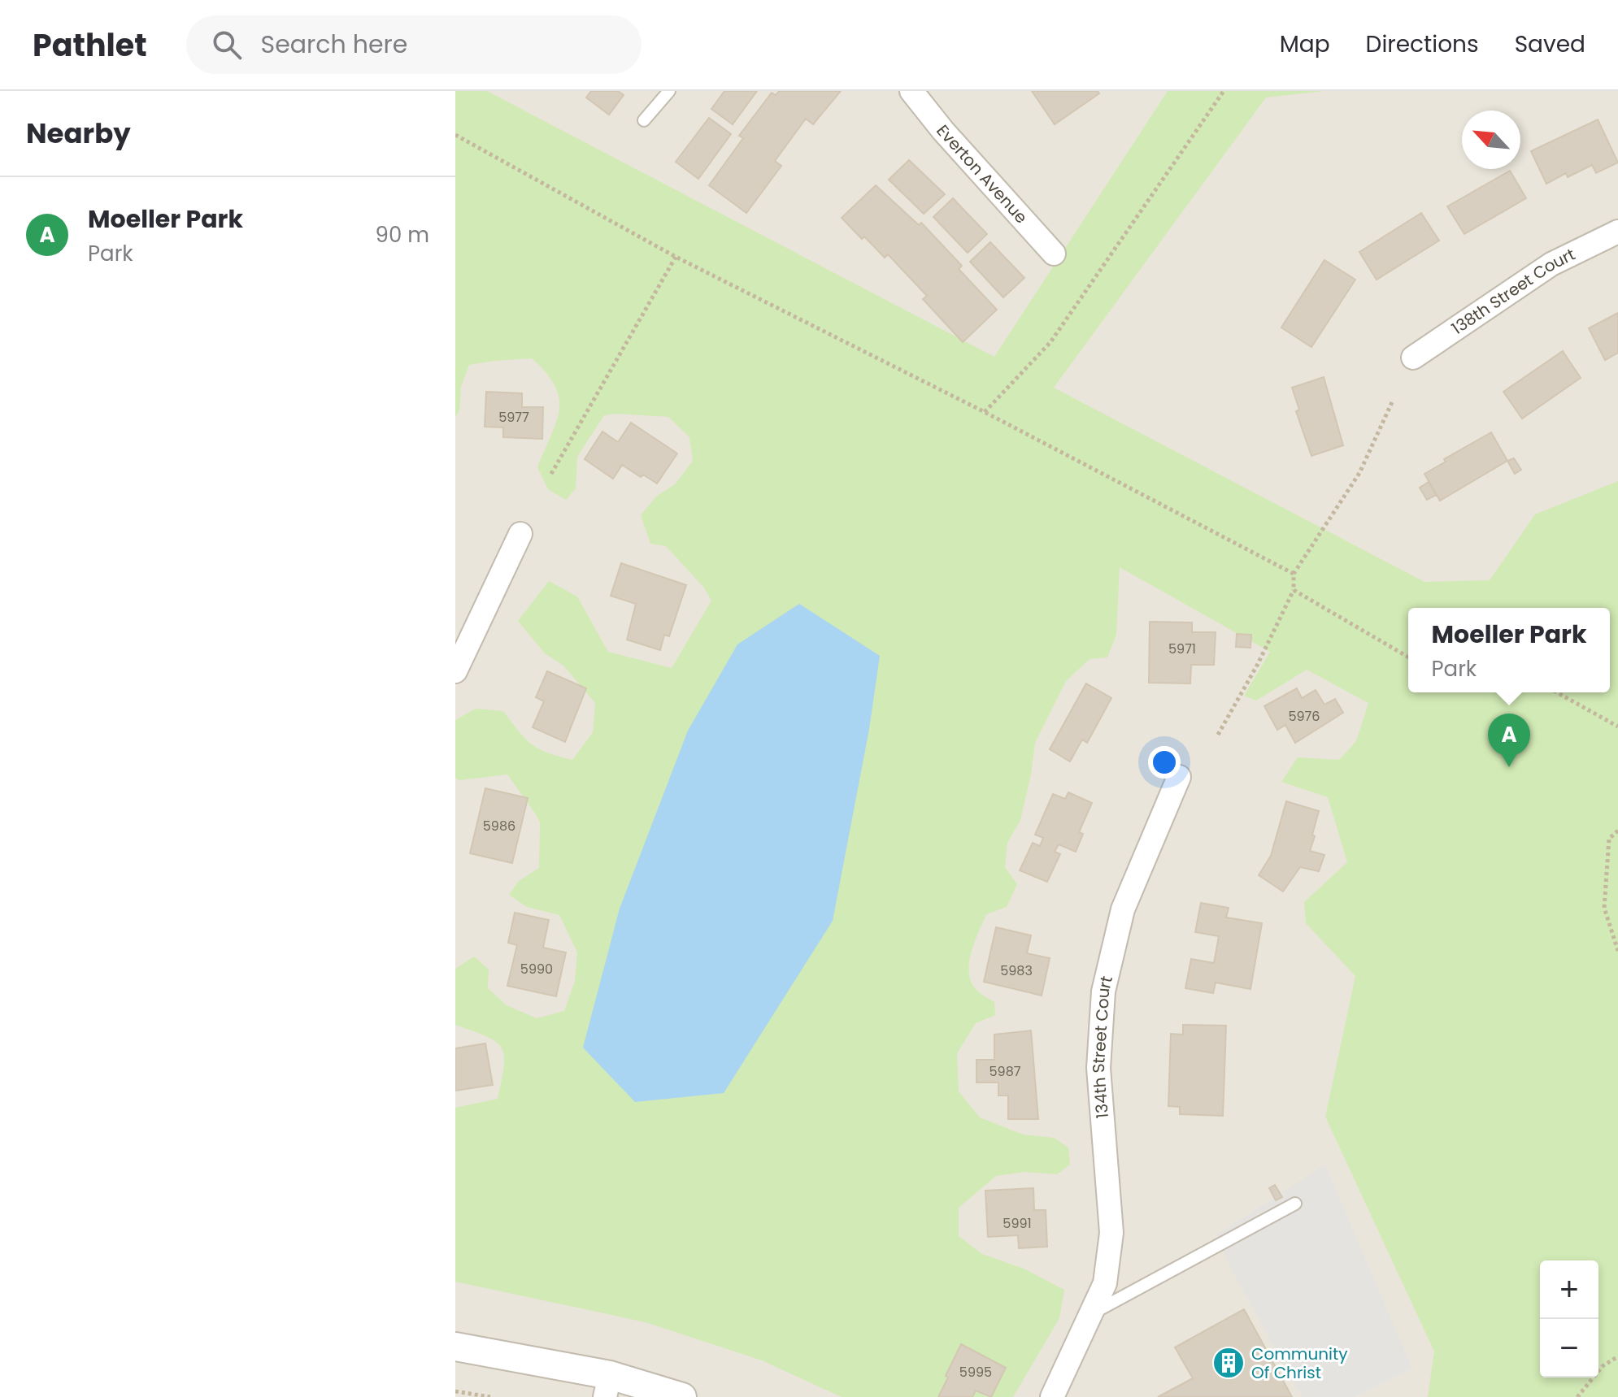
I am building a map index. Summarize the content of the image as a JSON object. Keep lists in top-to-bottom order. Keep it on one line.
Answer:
{"streets":{"street":["Everton Avenue","138th Street Court","134th Street Court"]},"places":{"building":["Community Of Christ"]},"house_numbers":["5977","5971","5976","5986","5990","5983","5987","5991","5995"],"north":"top left","page":{"header":"Pathlet","search":"Search here","nav":["Map","Directions","Saved"],"heading":"Nearby","list":[{"mark":"A","name":"Moeller Park","note":"Park","value":"90 m"}],"popup":["Moeller Park","Park"],"pins":"A","map_buttons":["+","−"]}}
